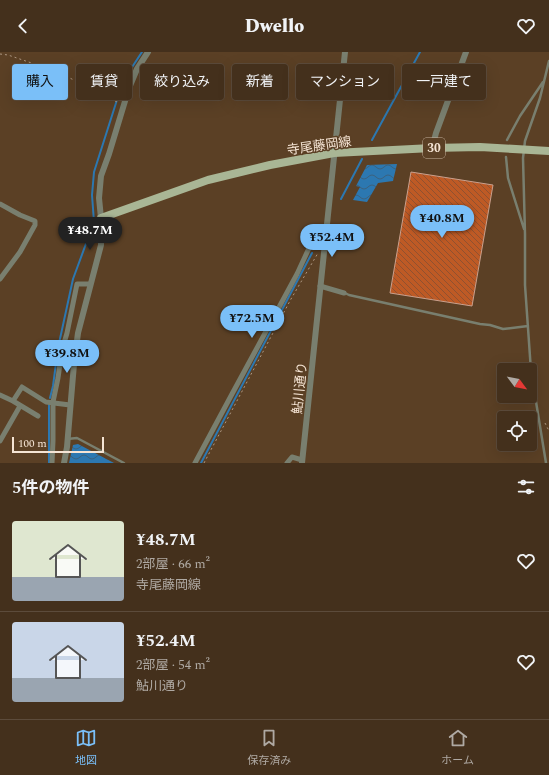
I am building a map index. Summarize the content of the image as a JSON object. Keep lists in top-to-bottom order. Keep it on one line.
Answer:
{"streets":{"main road":["寺尾藤岡線","30"],"street":["鮎川通り"]},"crossings":[["寺尾藤岡線","鮎川通り"]],"scale_bar":"100 m","north":"bottom right","page":{"header":"Dwello","chip":["購入","賃貸","絞り込み","新着","マンション","一戸建て"],"price":["¥40.8M","¥48.7M","¥52.4M","¥72.5M","¥39.8M"],"scale":"100 m","heading":"5件の物件","list":[{"name":"¥48.7M","note":"2部屋 · 66 m² · 寺尾藤岡線"},{"name":"¥52.4M","note":"2部屋 · 54 m² · 鮎川通り"}],"tabs":["地図","保存済み","ホーム"]}}
